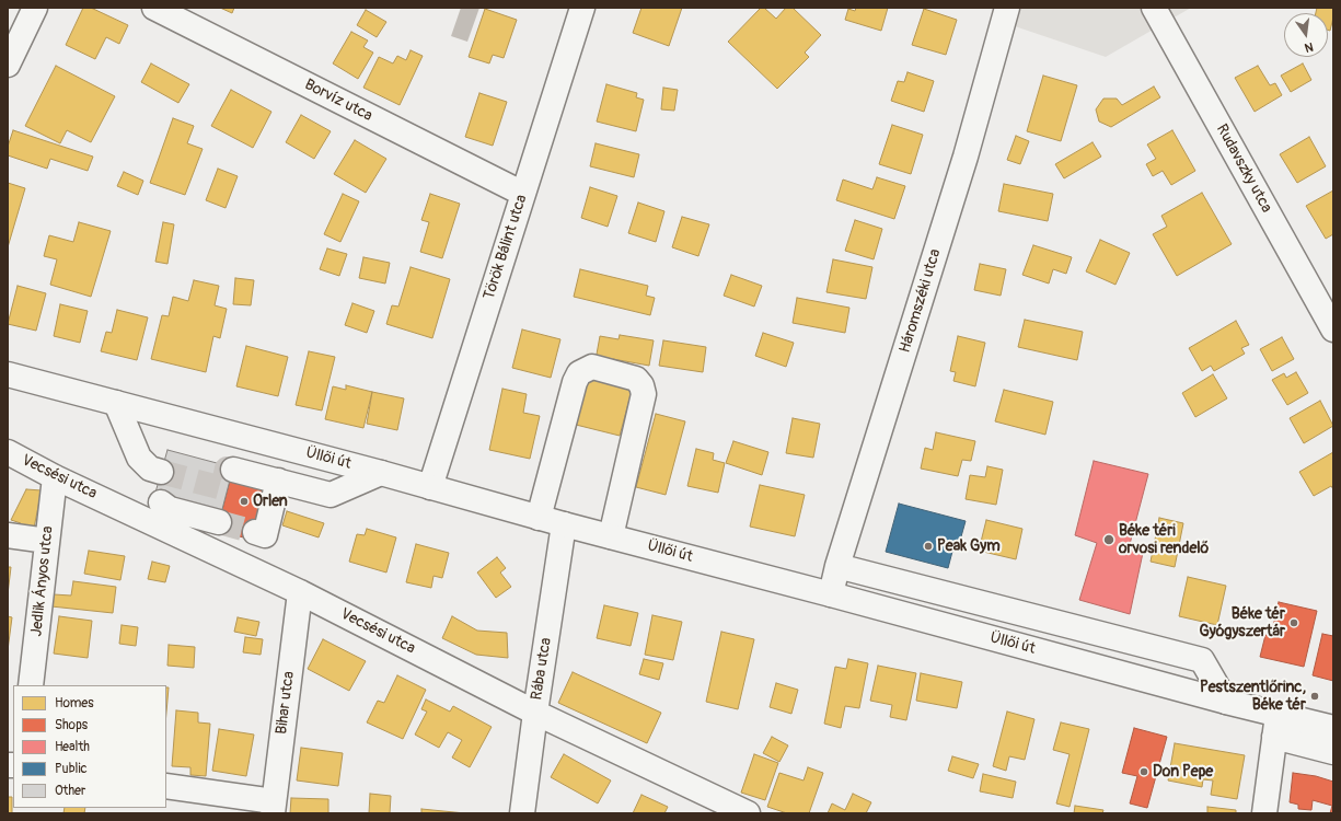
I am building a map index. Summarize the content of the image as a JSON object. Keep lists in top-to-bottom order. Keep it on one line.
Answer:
{"streets":{"street":["Borvíz utca","Rudavszky utca","Török Bálint utca","Háromszéki utca","Üllői út","Vecsési utca","Jedlik Ányos utca","Rába utca","Bihar utca"]},"crossings":[["Borvíz utca","Török Bálint utca"],["Török Bálint utca","Üllői út"],["Háromszéki utca","Üllői út"],["Üllői út","Rába utca"],["Vecsési utca","Jedlik Ányos utca"],["Vecsési utca","Rába utca"],["Vecsési utca","Bihar utca"]],"places":["Orlen","Béke téri orvosi rendelő","Peak Gym","Béke tér Gyógyszertár","Pestszentlőrinc, Béke tér","Don Pepe"],"legend":["Homes","Shops","Health","Public","Other"],"north":"bottom"}
